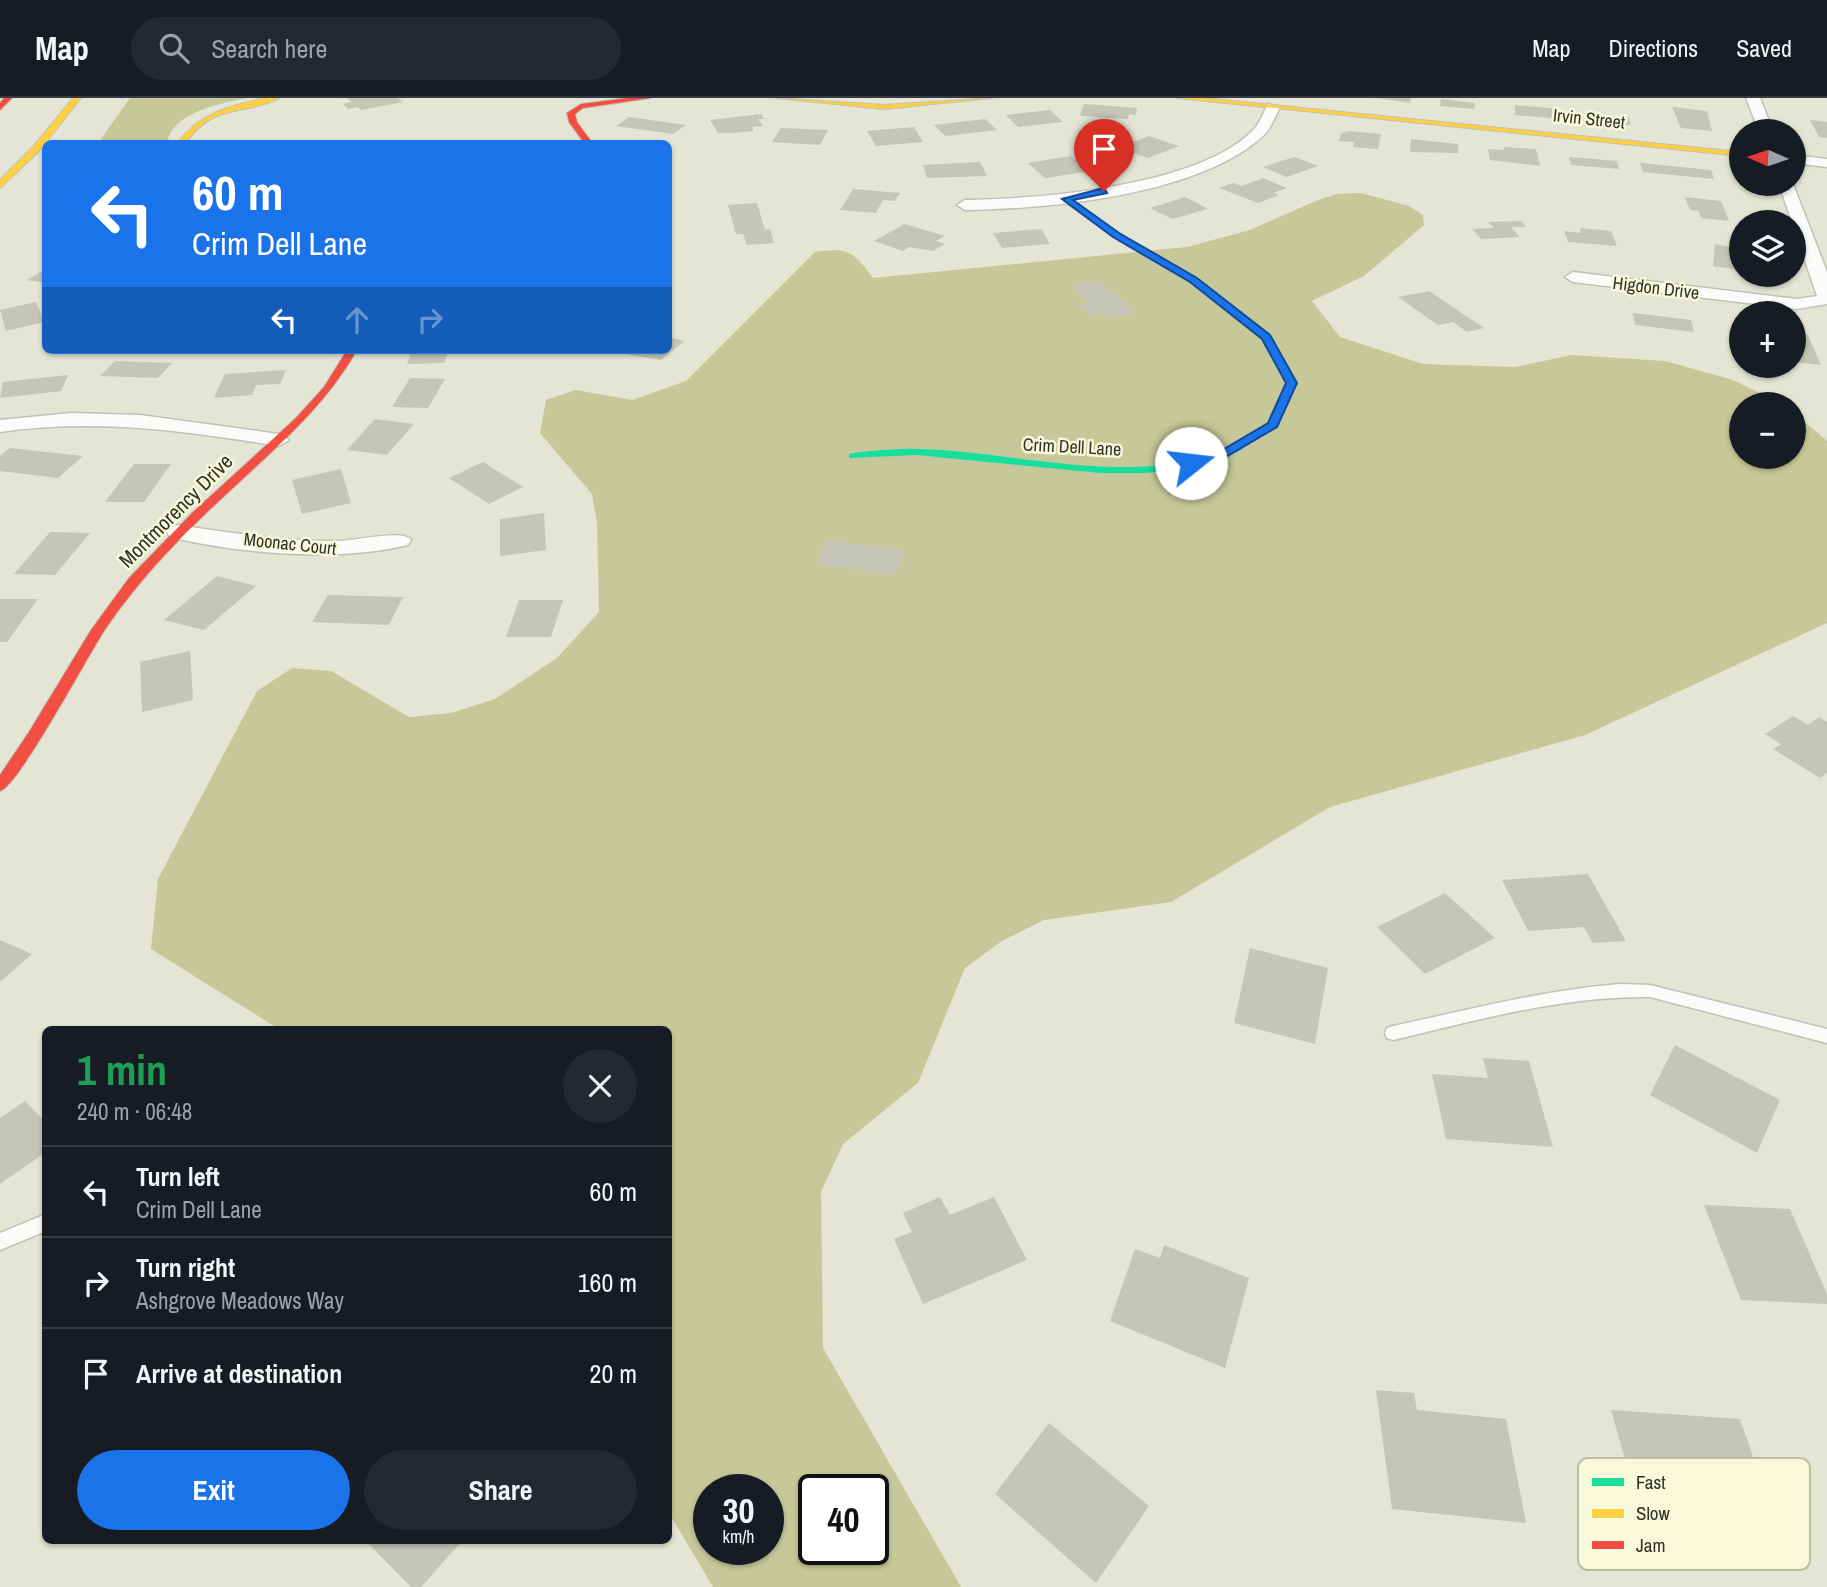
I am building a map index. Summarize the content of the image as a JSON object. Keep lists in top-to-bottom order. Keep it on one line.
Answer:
{"streets":{"main road":["Irvin Street","Crim Dell Lane","Montmorency Drive"],"street":["Higdon Drive","Moonac Court"]},"crossings":[["Montmorency Drive","Moonac Court"]],"legend":["Fast","Slow","Jam"],"north":"left","page":{"header":"Map","search":"Search here","nav":["Map","Directions","Saved"],"map_buttons":["+","−"],"turn":["60 m","Crim Dell Lane"],"heading":["1 min","240 m · 06:48"],"list":[{"name":"Turn left","note":"Crim Dell Lane","value":"60 m"},{"name":"Turn right","note":"Ashgrove Meadows Way","value":"160 m"},{"name":"Arrive at destination","value":"20 m"}],"buttons":["Exit","Share"],"speed":"30 km/h","limit":"40"}}
